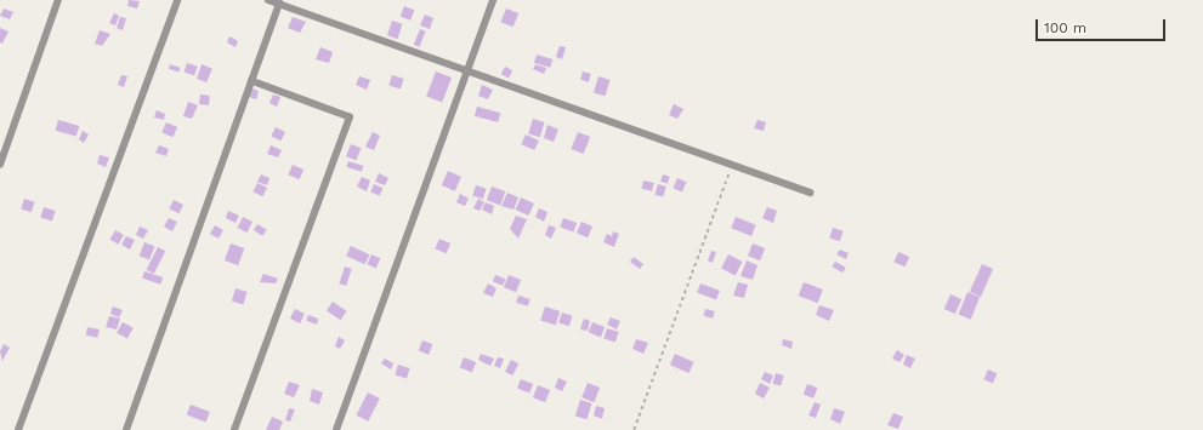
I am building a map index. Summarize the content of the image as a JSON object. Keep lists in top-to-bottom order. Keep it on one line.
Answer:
{"scale_bar":"100 m"}
